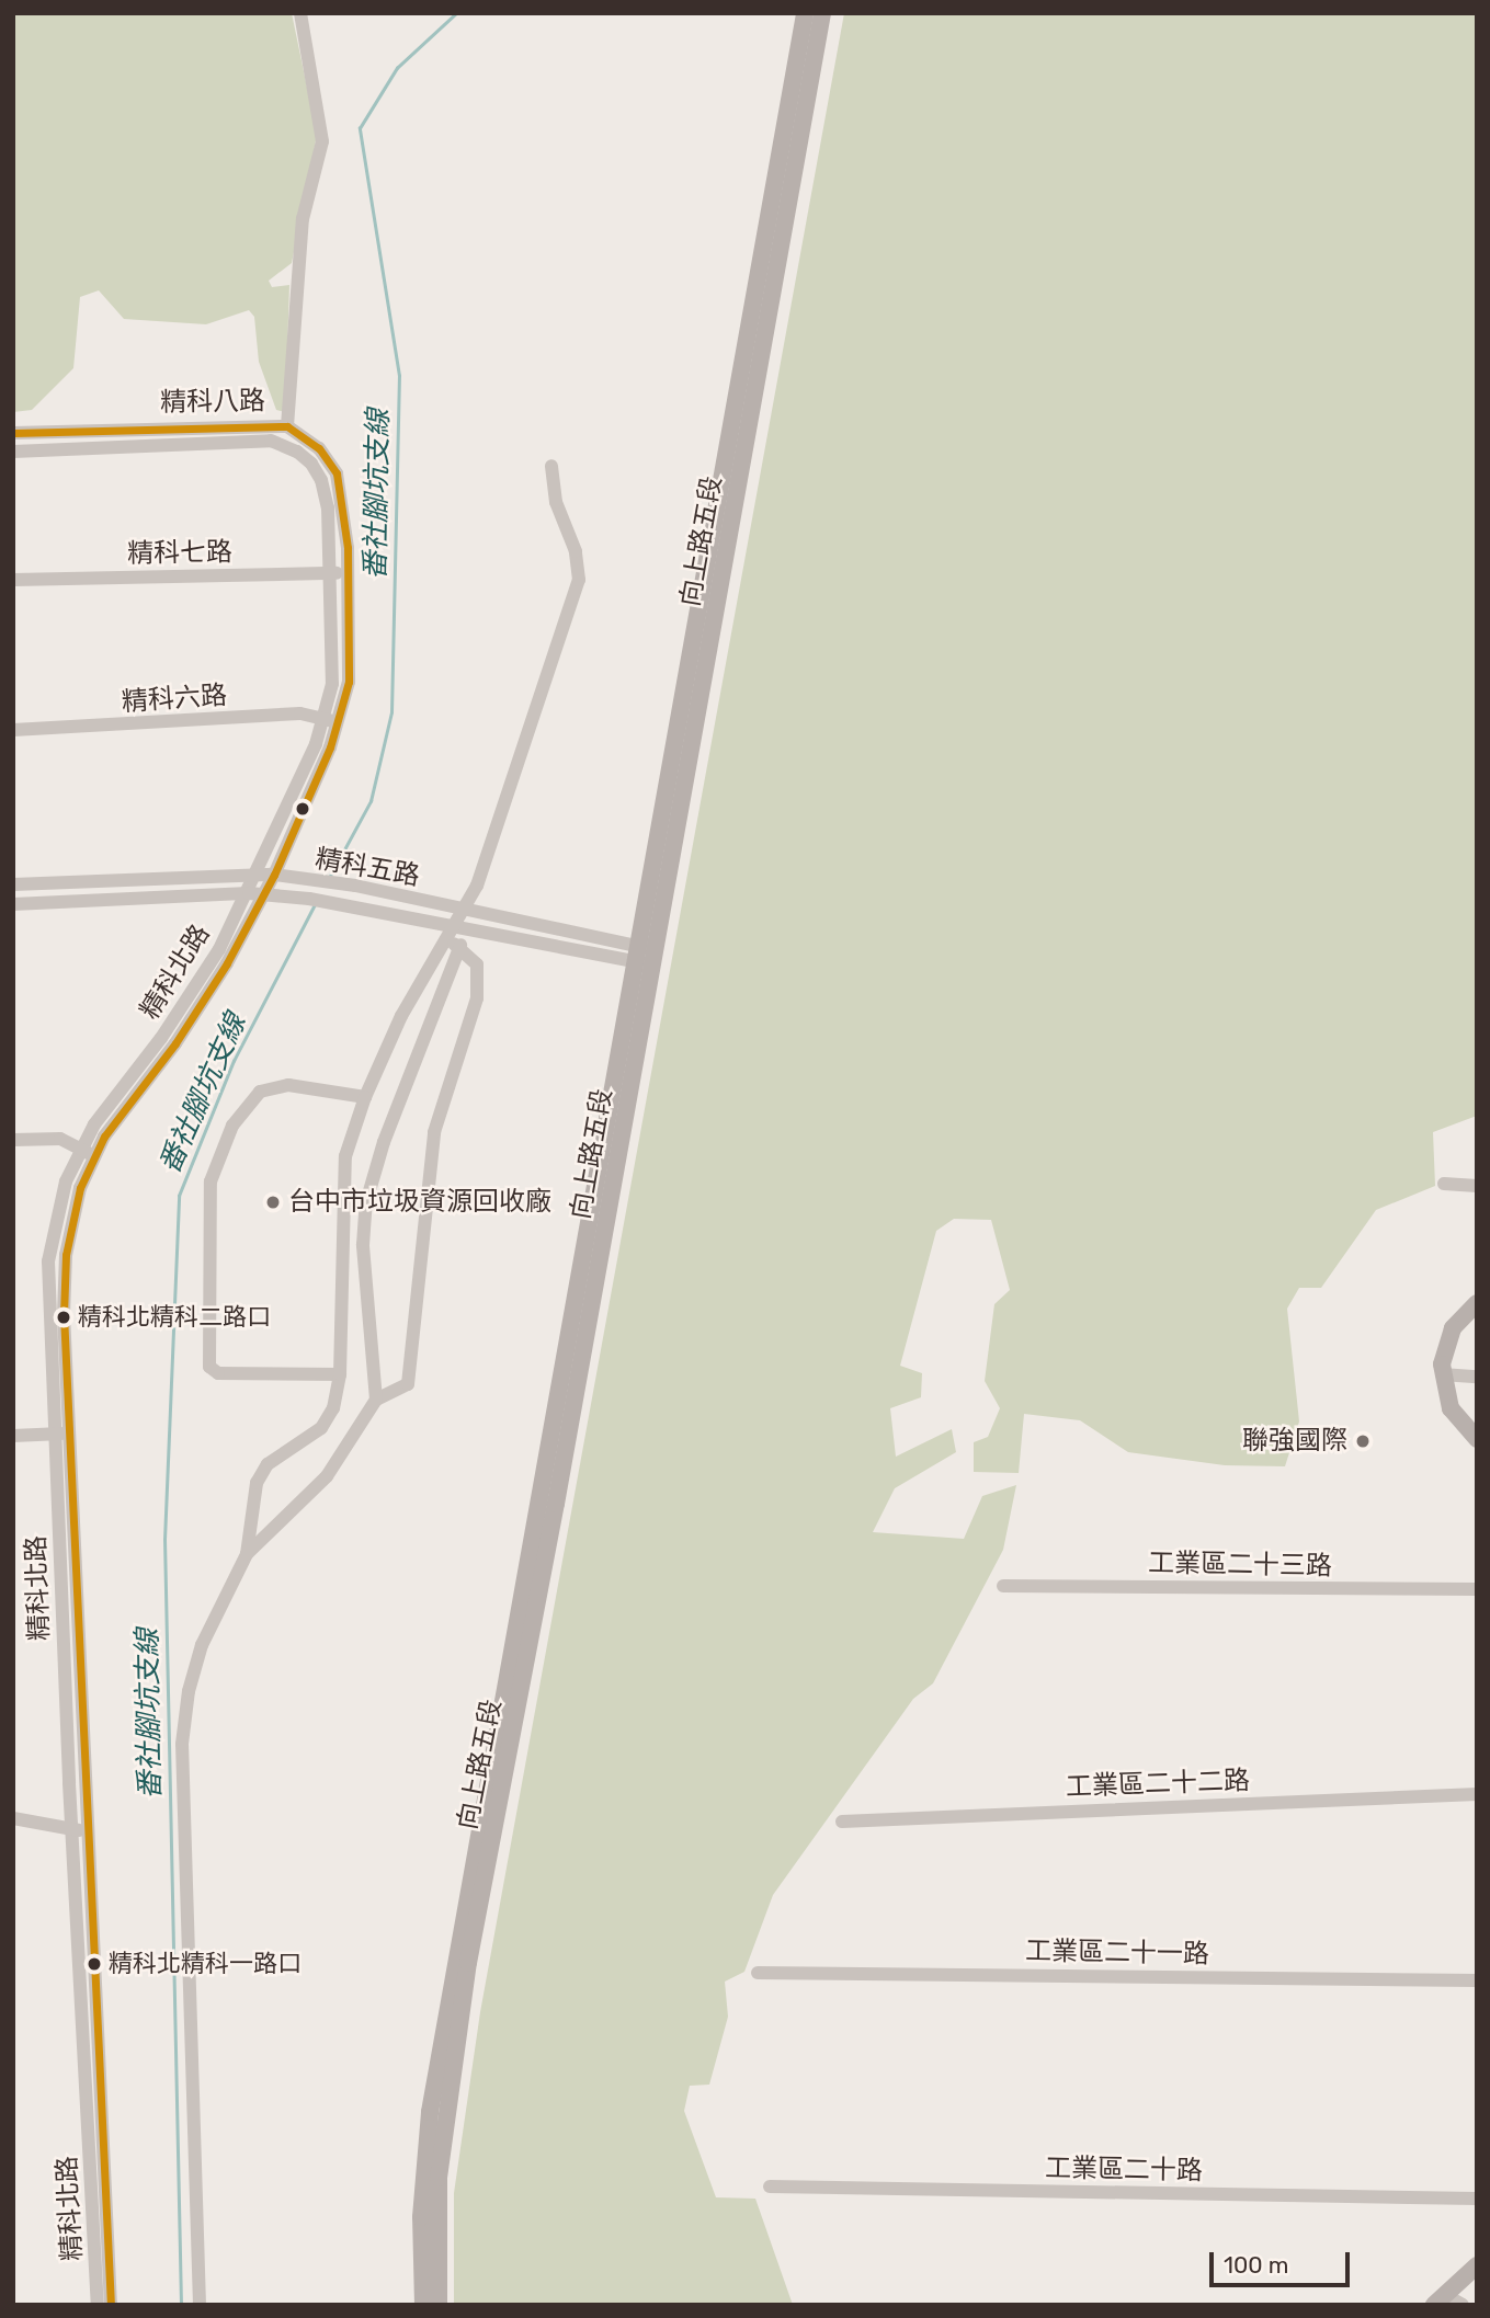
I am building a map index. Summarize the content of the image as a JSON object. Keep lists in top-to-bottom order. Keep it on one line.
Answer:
{"streets":{"main road":["向上路五段"],"street":["精科八路","精科七路","精科六路","精科五路","精科北路","工業區二十三路","工業區二十二路","工業區二十一路","工業區二十路"]},"crossings":[["精科八路","精科七路"],["精科八路","精科北路"],["向上路五段","精科五路"],["精科七路","精科北路"],["精科六路","精科北路"],["精科五路","精科北路"]],"water":["番社腳坑支線"],"places":["台中市垃圾資源回收廠","精科北精科二路口","聯強國際","精科北精科一路口"],"scale_bar":"100 m"}
